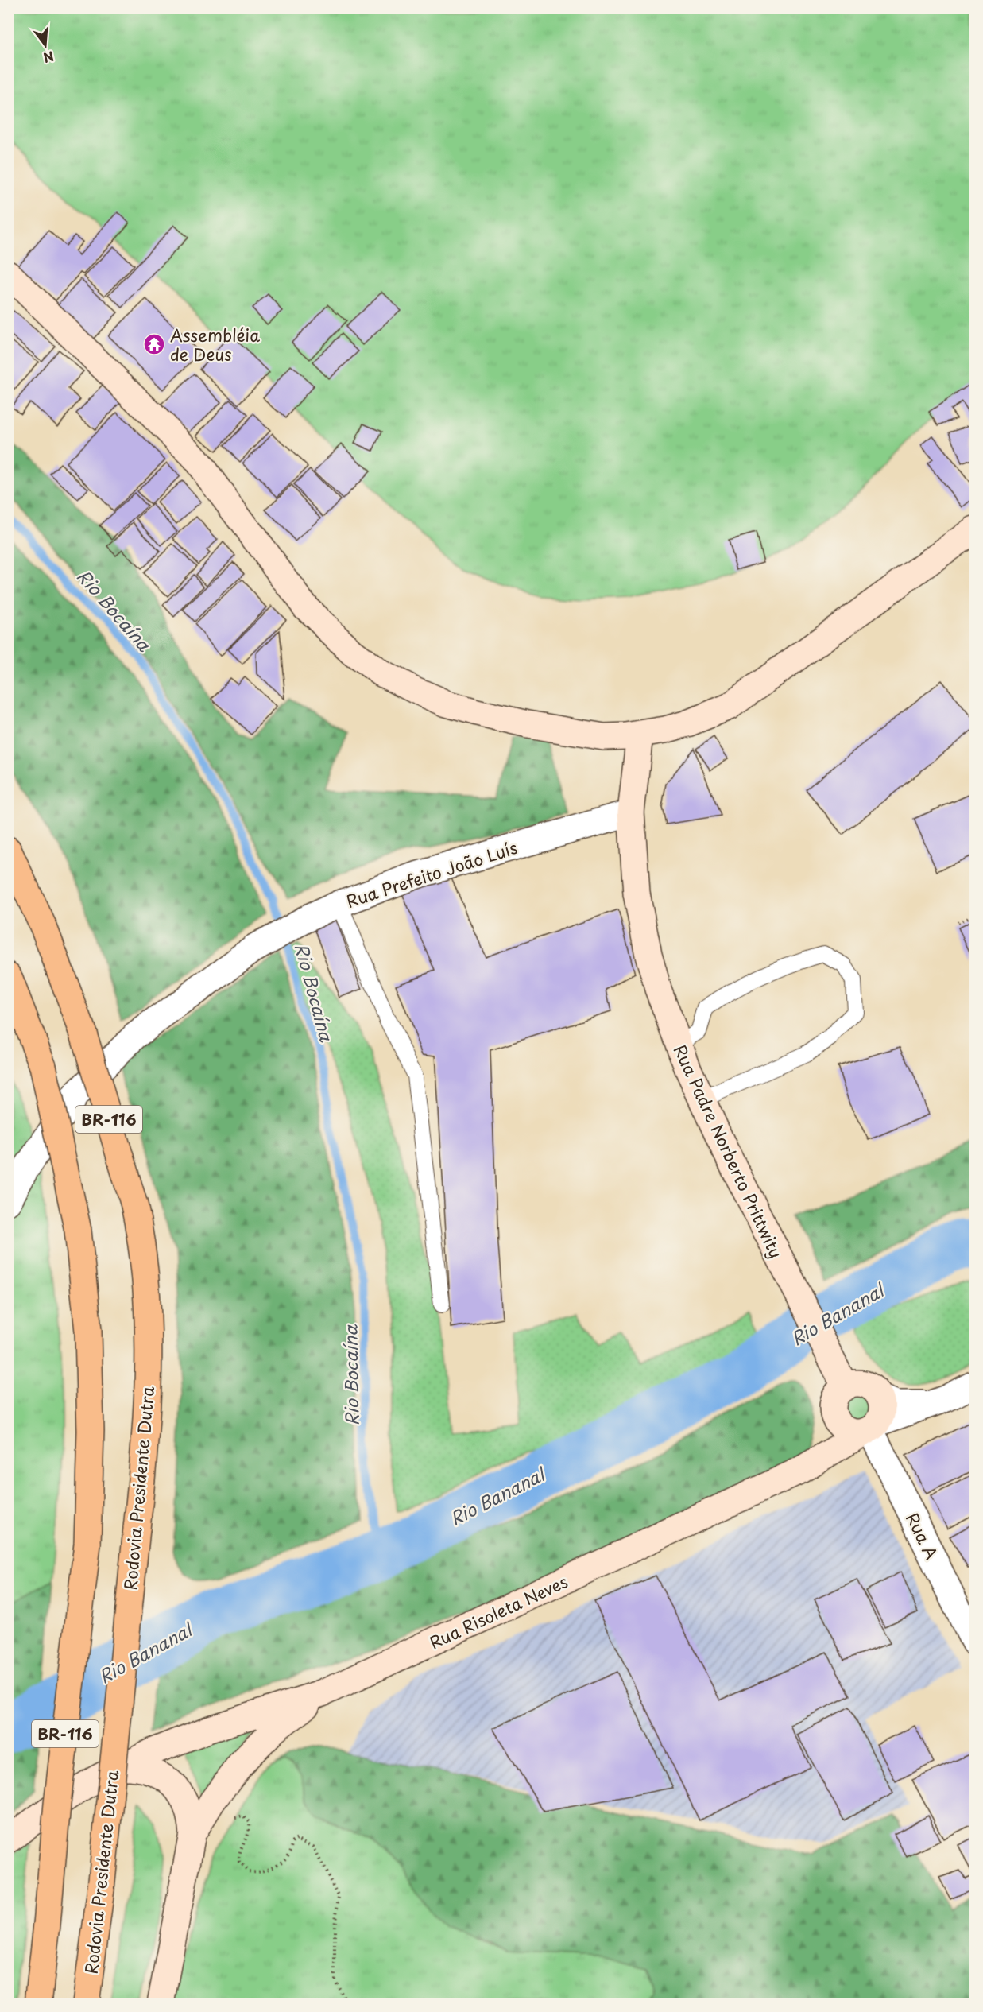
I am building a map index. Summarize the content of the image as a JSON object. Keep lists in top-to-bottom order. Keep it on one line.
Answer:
{"streets":{"highway":["BR-116","Rodovia Presidente Dutra"],"main road":["Rua Padre Norberto Prittwity","Rua Risoleta Neves"],"street":["Rua Prefeito João Luís","Rua A"]},"crossings":[["Rua Prefeito João Luís","Rua Padre Norberto Prittwity"],["Rua Padre Norberto Prittwity","Rua A"],["Rua Padre Norberto Prittwity","Rua Risoleta Neves"],["Rua A","Rua Risoleta Neves"]],"water":["Rio Bocaína","Rio Bananal"],"places":{"temple":["Assembléia de Deus"]},"north":"bottom"}
